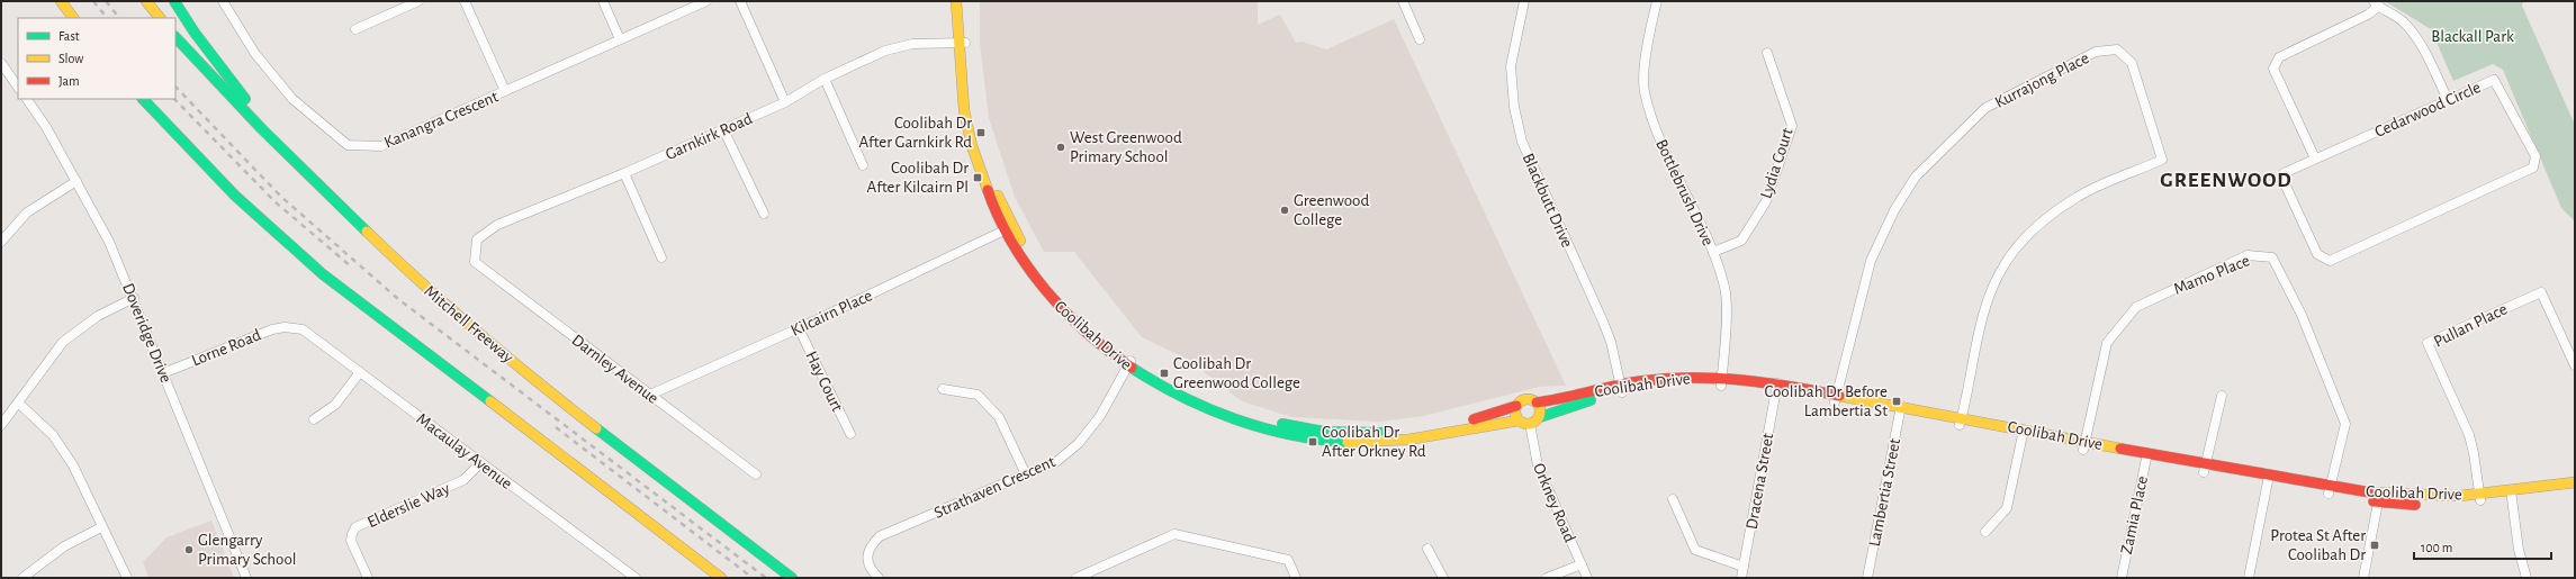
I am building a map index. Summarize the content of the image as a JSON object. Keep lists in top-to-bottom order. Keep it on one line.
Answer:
{"streets":{"main road":["Mitchell Freeway","Coolibah Drive"],"street":["Kurrajong Place","Cedarwood Circle","Kanangra Crescent","Garnkirk Road","Lydia Court","Bottlebrush Drive","Blackbutt Drive","Mamo Place","Kilcairn Place","Pullan Place","Doveridge Drive","Lorne Road","Darnley Avenue","Hay Court","Macaulay Avenue","Dracena Street","Strathaven Crescent","Lambertia Street","Orkney Road","Elderslie Way","Zamia Place"]},"crossings":[["Kurrajong Place","Coolibah Drive"],["Garnkirk Road","Coolibah Drive"],["Garnkirk Road","Darnley Avenue"],["Lydia Court","Bottlebrush Drive"],["Bottlebrush Drive","Coolibah Drive"],["Blackbutt Drive","Coolibah Drive"],["Mamo Place","Coolibah Drive"],["Kilcairn Place","Coolibah Drive"],["Kilcairn Place","Darnley Avenue"],["Kilcairn Place","Hay Court"],["Pullan Place","Coolibah Drive"],["Doveridge Drive","Lorne Road"],["Coolibah Drive","Dracena Street"],["Coolibah Drive","Strathaven Crescent"],["Coolibah Drive","Lambertia Street"],["Coolibah Drive","Orkney Road"],["Coolibah Drive","Zamia Place"],["Lorne Road","Macaulay Avenue"],["Macaulay Avenue","Elderslie Way"]],"districts":["GREENWOOD"],"parks":["Blackall Park"],"places":{"transit":["Coolibah Dr After Garnkirk Rd","Coolibah Dr After Kilcairn Pl","Coolibah Dr Greenwood College","Coolibah Dr Before Lambertia St","Coolibah Dr After Orkney Rd","Protea St After Coolibah Dr"],"other":["West Greenwood Primary School","Greenwood College","Glengarry Primary School"]},"legend":["Fast","Slow","Jam"],"scale_bar":"100 m"}
